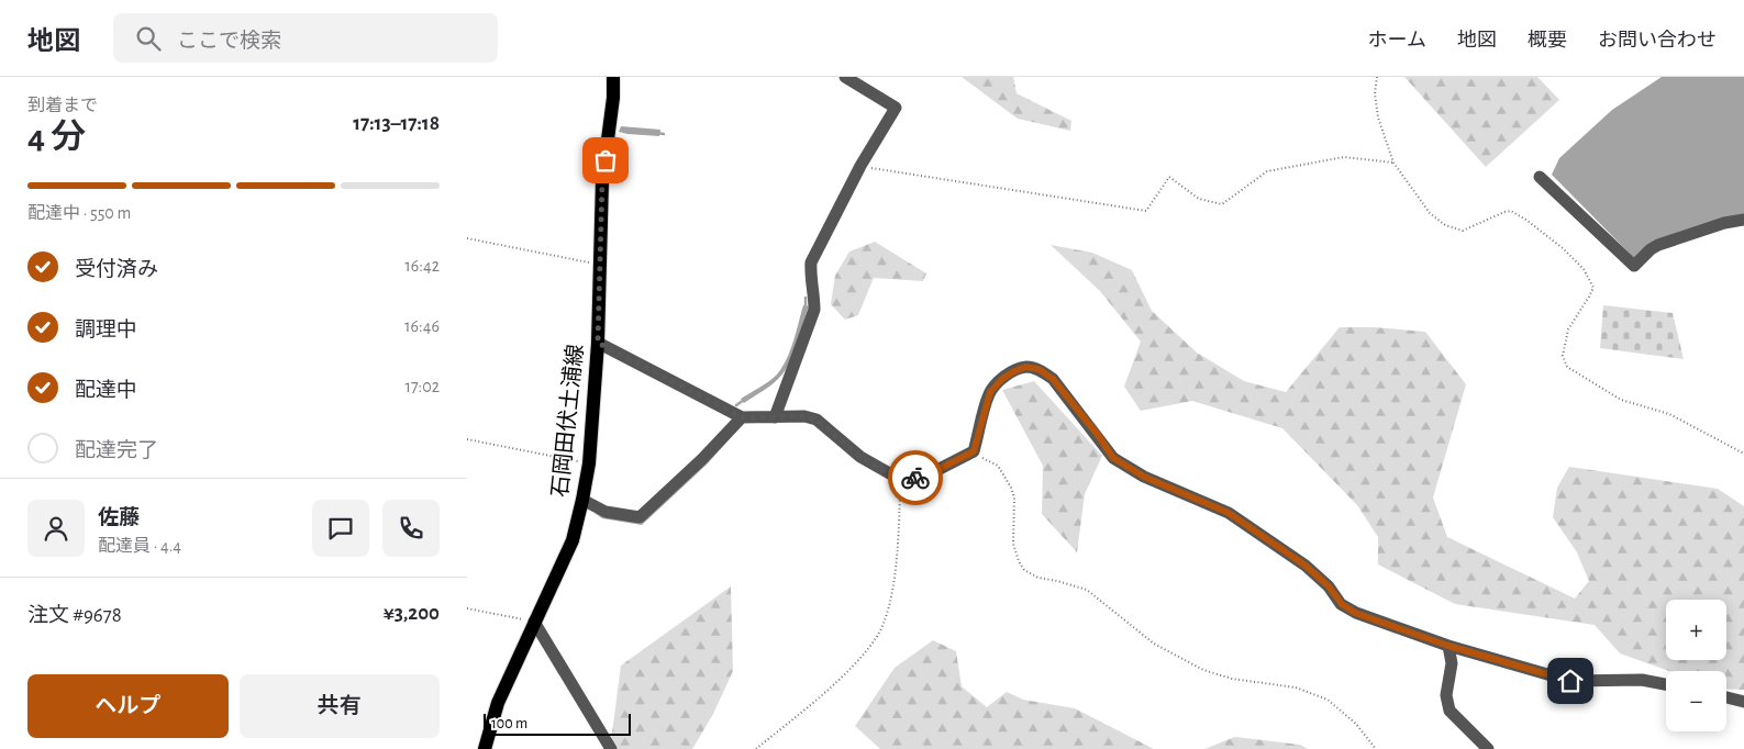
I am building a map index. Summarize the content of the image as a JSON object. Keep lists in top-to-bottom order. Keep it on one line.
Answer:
{"streets":{"main road":["石岡田伏土浦線"]},"scale_bar":"100 m","page":{"header":"地図","search":"ここで検索","nav":["ホーム","地図","概要","お問い合わせ"],"heading":["4 分","到着まで","17:13–17:18"],"panel":["佐藤","配達員 · 4.4","注文 #9678","¥3,200"],"bar":"配達中 · 550 m","list":[["受付済み","16:42"],["調理中","16:46"],["配達中","17:02"],"配達完了"],"map_buttons":["+","−"],"buttons":["ヘルプ","共有"],"scale":"100 m"}}
